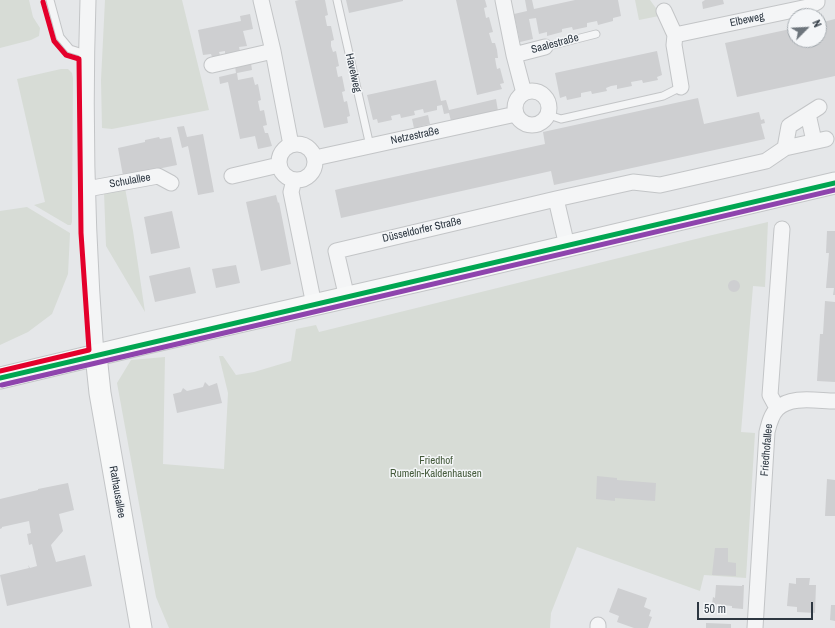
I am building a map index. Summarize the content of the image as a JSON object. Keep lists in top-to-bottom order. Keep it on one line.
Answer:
{"streets":{"main road":["Rathausallee"],"street":["Elbeweg","Saalestraße","Netzestraße","Schulallee","Düsseldorfer Straße","Friedhofallee"],"lane":["Havelweg"]},"crossings":[["Havelweg","Netzestraße"]],"parks":["Friedhof Rumeln-Kaldenhausen"],"scale_bar":"50 m","north":"top right"}
